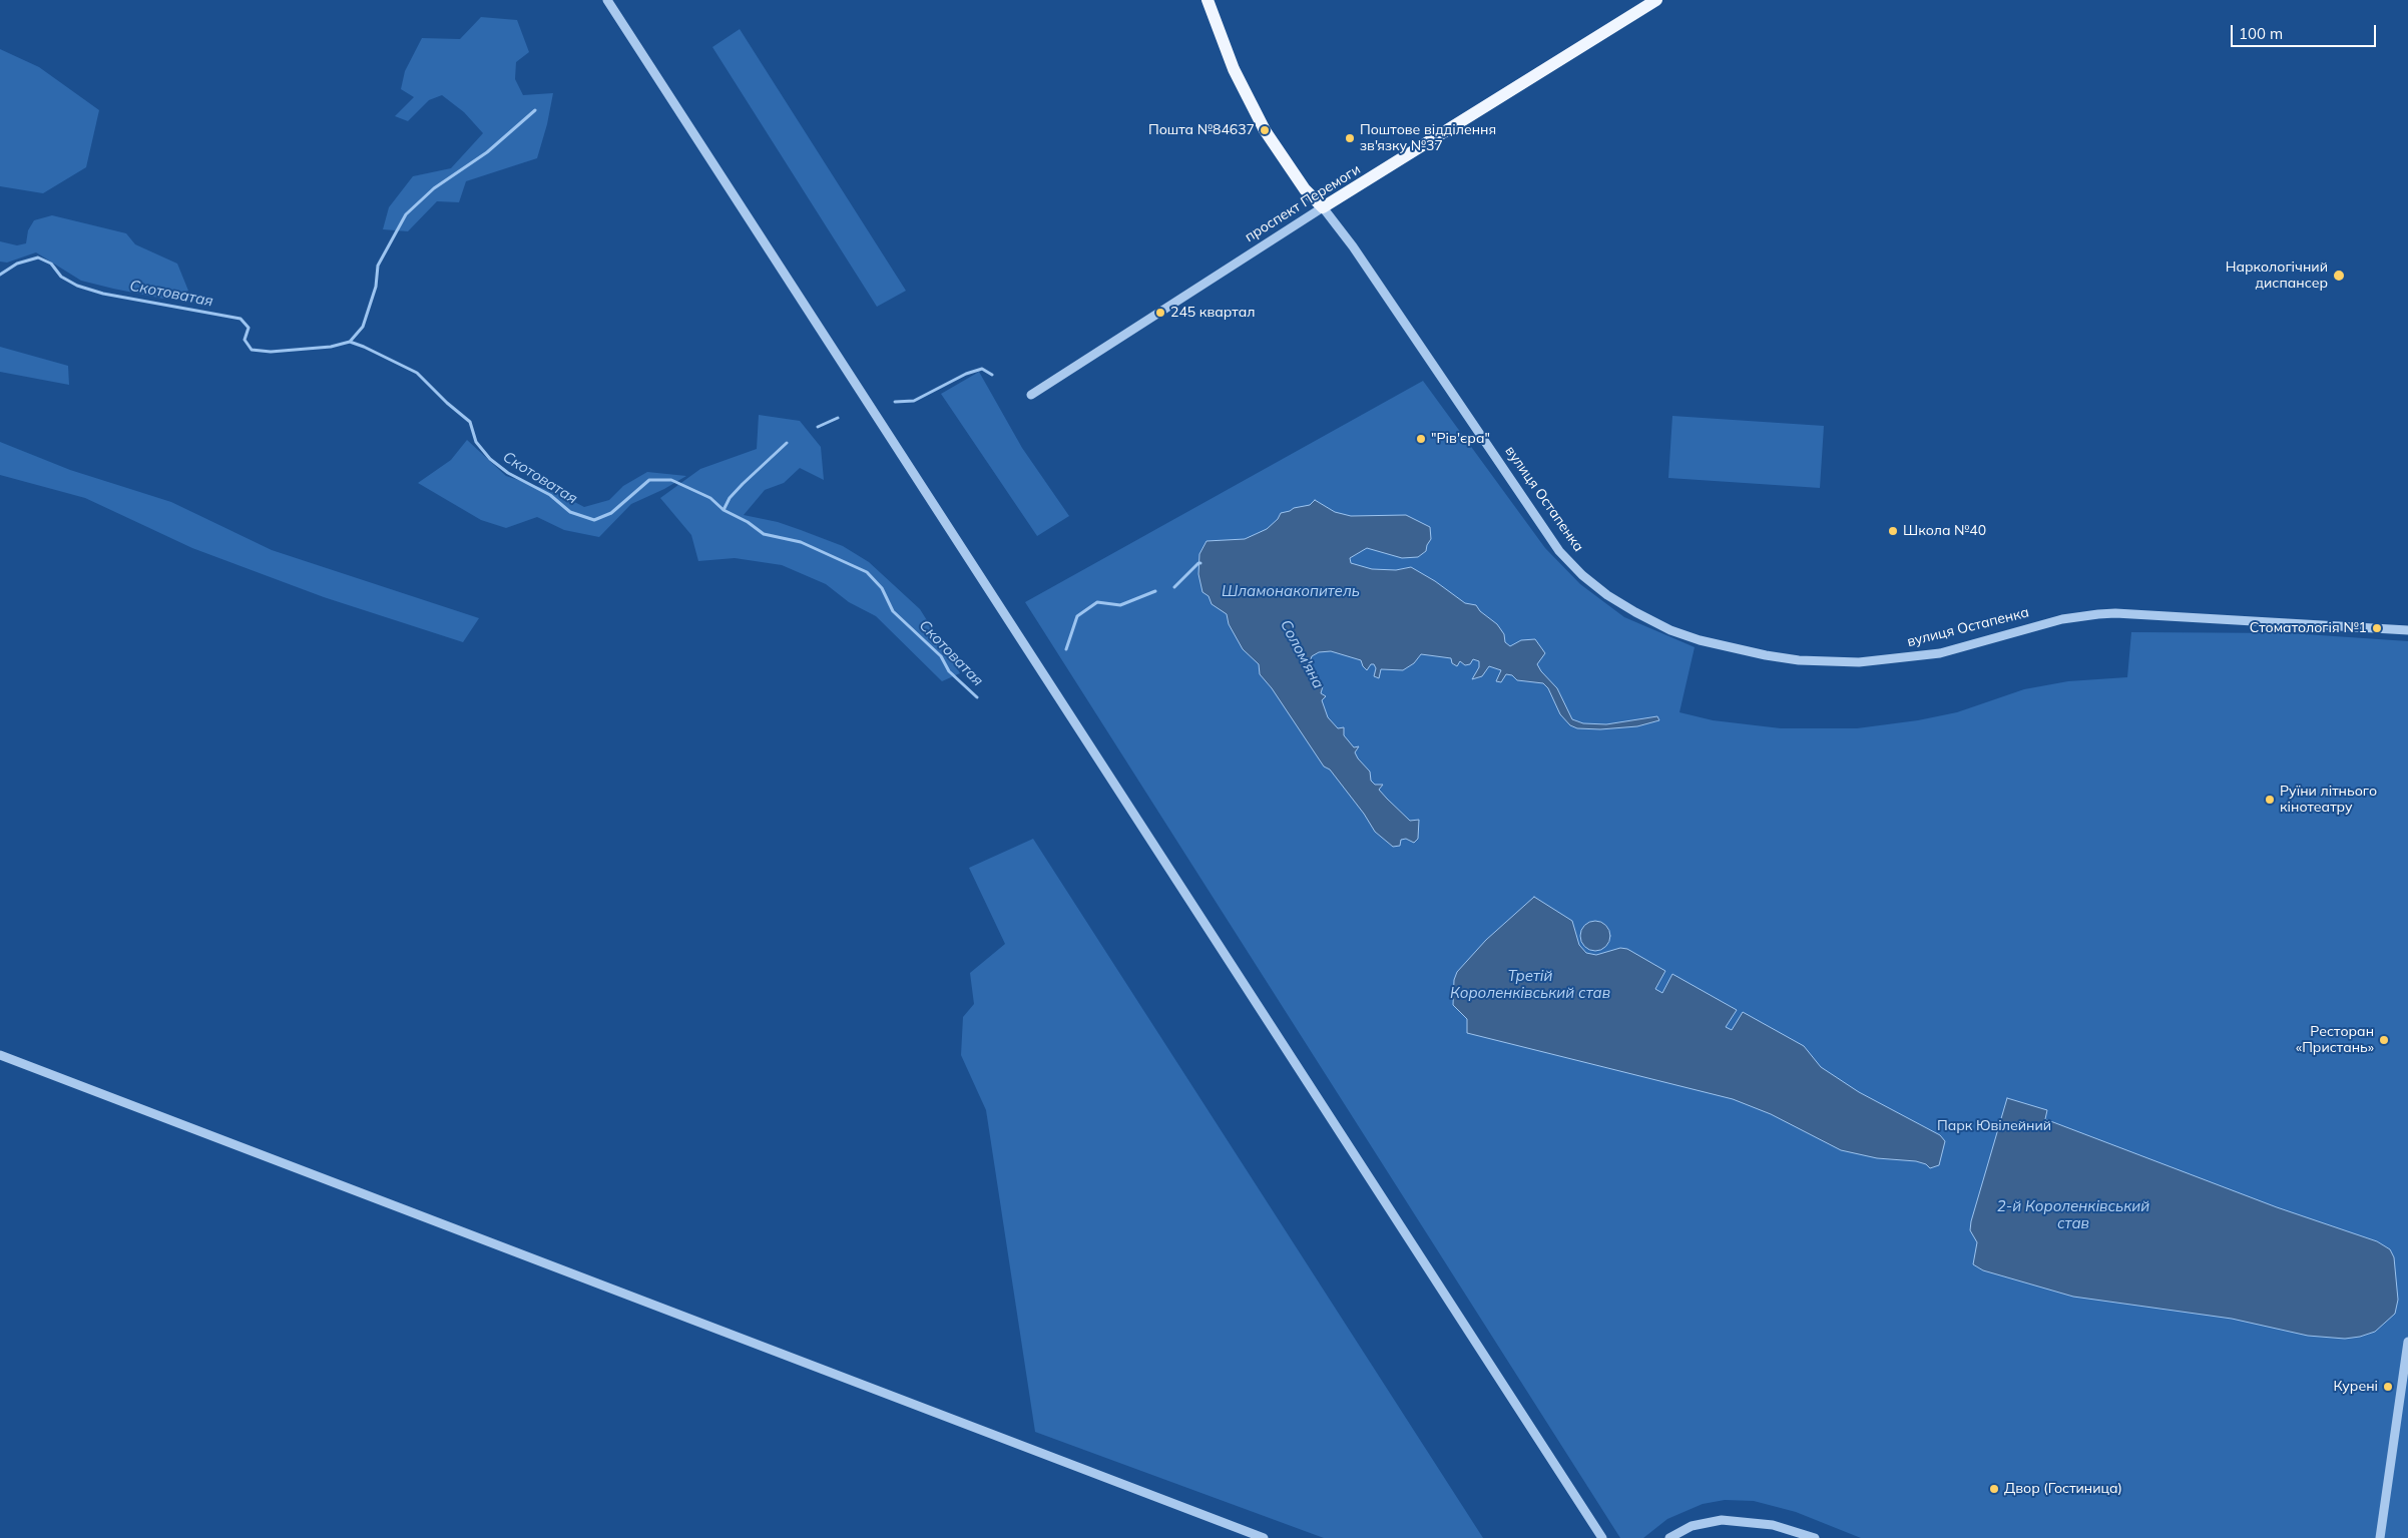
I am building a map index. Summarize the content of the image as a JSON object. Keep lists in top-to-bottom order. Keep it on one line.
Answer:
{"streets":{"main road":["проспект Перемоги","вулиця Остапенка"]},"crossings":[["проспект Перемоги","вулиця Остапенка"]],"water":["Скотоватая","Шламонакопитель","Солом'яна","Третій Короленківський став","2-й Короленківський став"],"parks":["Парк Ювілейний"],"places":["Пошта №84637","Поштове відділення зв'язку №37","Наркологічний диспансер","245 квартал","\"Рів'єра\"","Школа №40","Стоматологія №1","Руїни літнього кінотеатру","Ресторан «Пристань»","Курені","Двор (Гостиница)"],"scale_bar":"100 m"}
